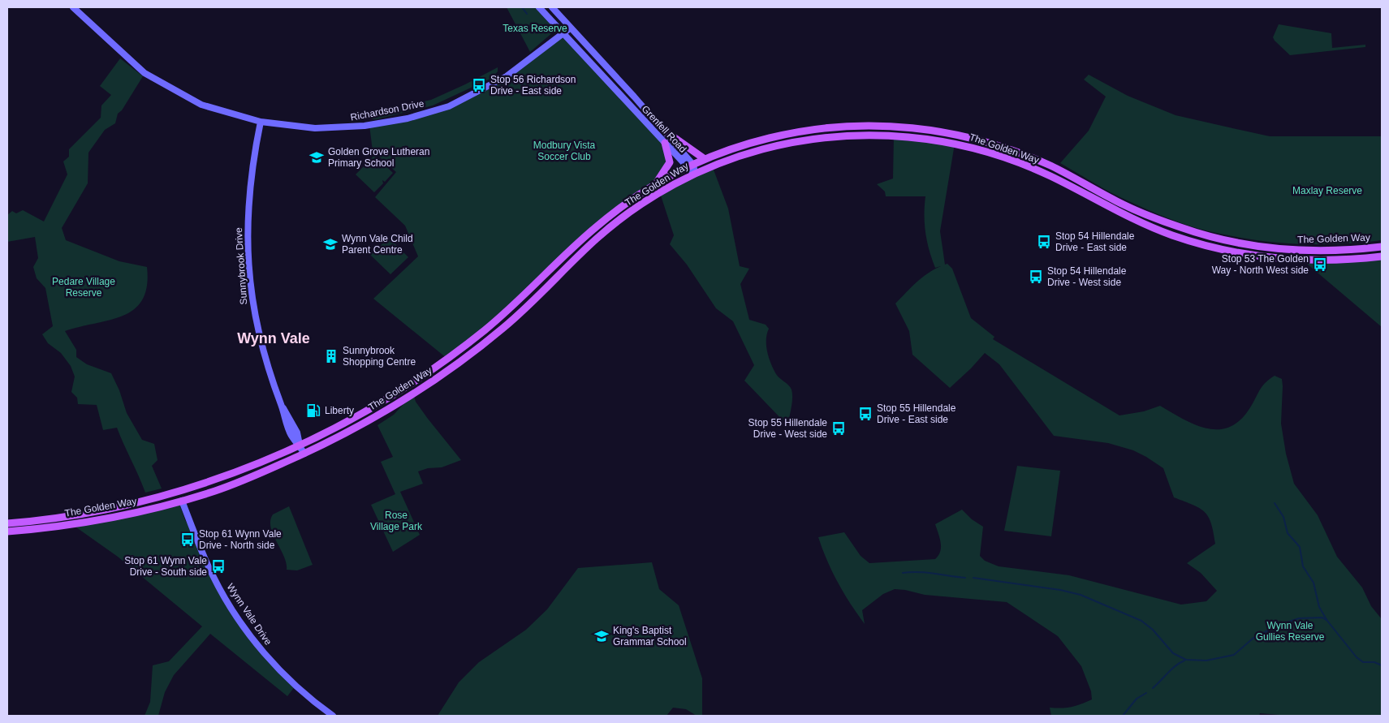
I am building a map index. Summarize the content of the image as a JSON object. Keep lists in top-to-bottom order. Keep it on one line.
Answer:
{"streets":{"main road":["The Golden Way"],"street":["Richardson Drive","Grenfell Road","Sunnybrook Drive","Wynn Vale Drive"]},"crossings":[["Richardson Drive","Grenfell Road"],["Richardson Drive","Sunnybrook Drive"],["Grenfell Road","The Golden Way"],["The Golden Way","Sunnybrook Drive"],["The Golden Way","Wynn Vale Drive"]],"districts":["Wynn Vale"],"parks":["Texas Reserve","Modbury Vista Soccer Club","Maxlay Reserve","Pedare Village Reserve","Rose Village Park","Wynn Vale Gullies Reserve"],"places":{"bus stop":["Stop 56 Richardson Drive - East side","Stop 54 Hillendale Drive - East side","Stop 53 The Golden Way - North West side","Stop 54 Hillendale Drive - West side","Stop 55 Hillendale Drive - East side","Stop 55 Hillendale Drive - West side","Stop 61 Wynn Vale Drive - North side","Stop 61 Wynn Vale Drive - South side"],"school or university":["Golden Grove Lutheran Primary School","Wynn Vale Child Parent Centre","King's Baptist Grammar School"],"building":["Sunnybrook Shopping Centre"],"fuel station":["Liberty"]}}
